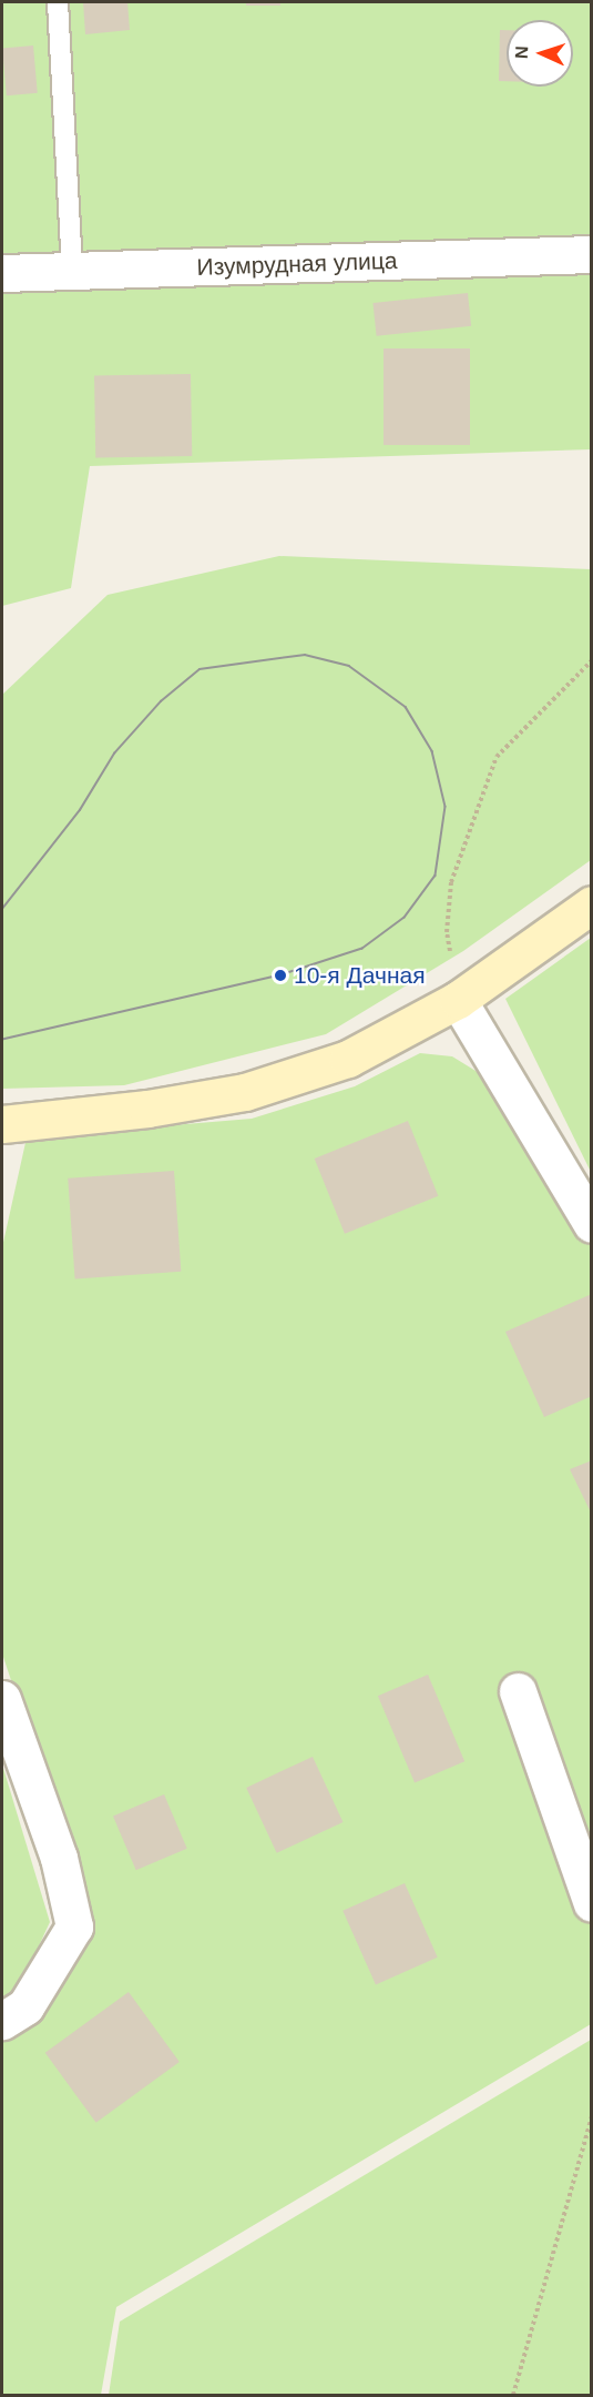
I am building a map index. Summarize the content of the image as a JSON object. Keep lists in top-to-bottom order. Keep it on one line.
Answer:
{"streets":{"street":["Изумрудная улица"]},"places":["10-я Дачная"],"north":"left"}
